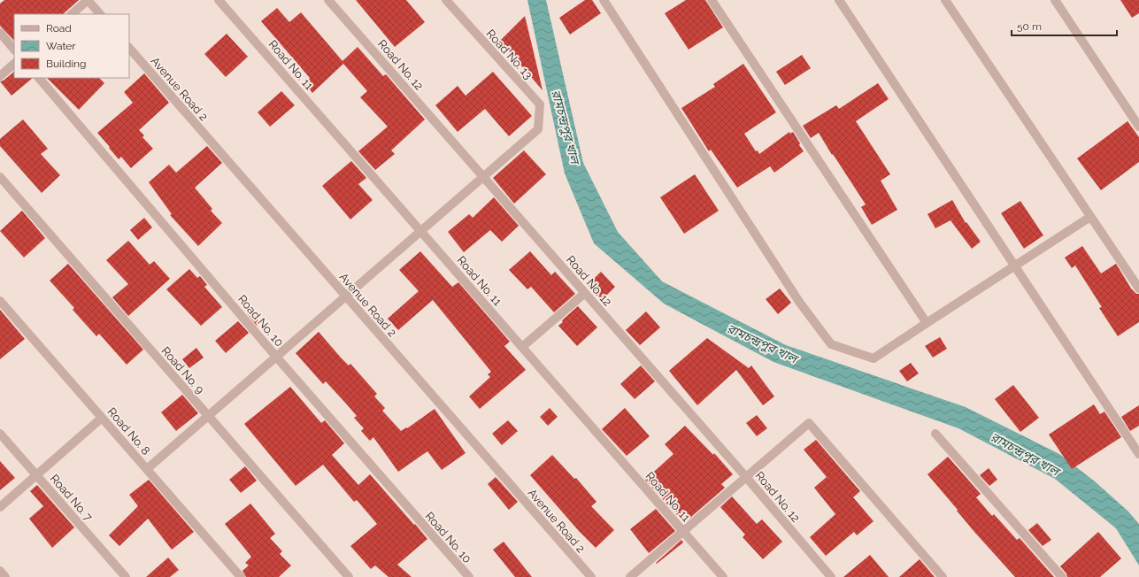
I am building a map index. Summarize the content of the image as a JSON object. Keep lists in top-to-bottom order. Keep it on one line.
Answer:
{"streets":{"street":["Road No. 13","Road No. 11","Road No. 12","Avenue Road 2","Road No. 10","Road No. 9","Road No. 8","Road No. 7"]},"crossings":[["Road No. 13","Road No. 12"]],"water":["রামচন্দ্রপুর খাল"],"legend":["Road","Water","Building"],"scale_bar":"50 m"}
